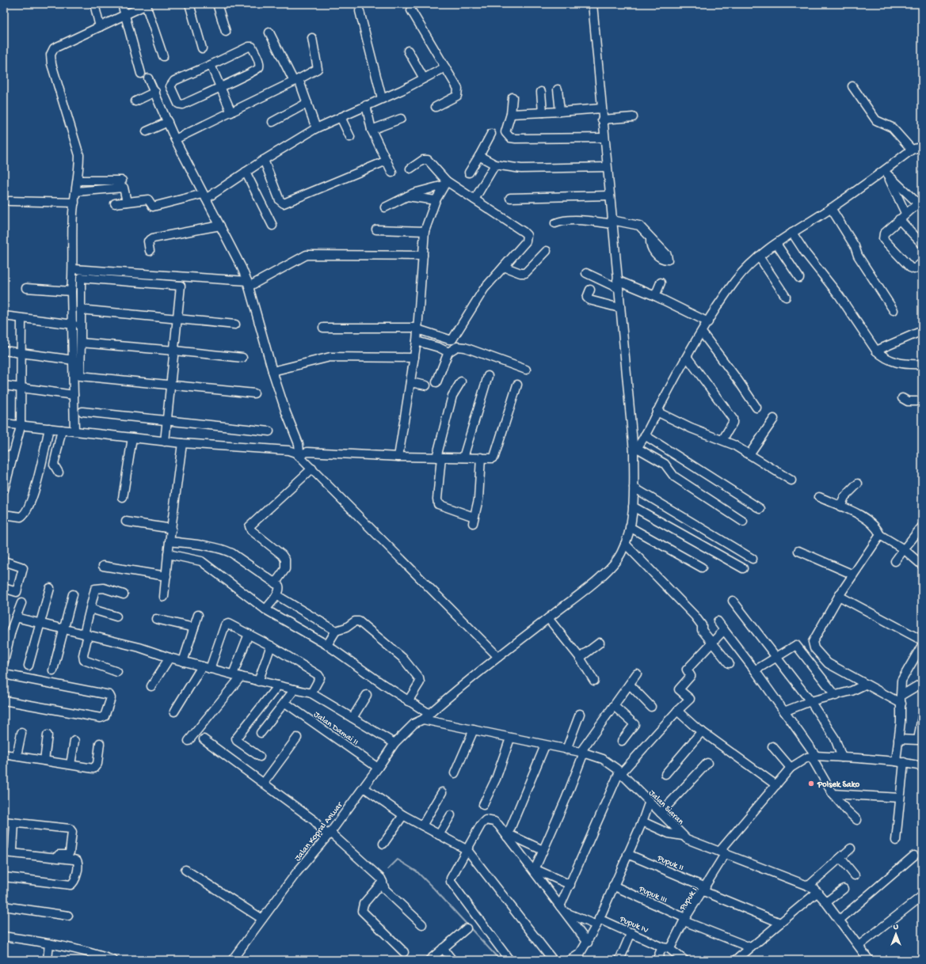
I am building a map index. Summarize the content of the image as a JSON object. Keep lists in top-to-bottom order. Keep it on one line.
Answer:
{"streets":{"street":["Jalan Damai II","Jalan Siaran","Jalan Kopral Anwar","Pupuk II","Pupuk III","Pupuk I","Pupuk IV"]},"crossings":[["Jalan Damai II","Jalan Kopral Anwar"],["Jalan Siaran","Jalan Kopral Anwar"],["Jalan Siaran","Pupuk I"],["Pupuk II","Pupuk I"],["Pupuk III","Pupuk I"],["Pupuk I","Pupuk IV"]],"places":["Polsek Sako"],"north":"top"}
